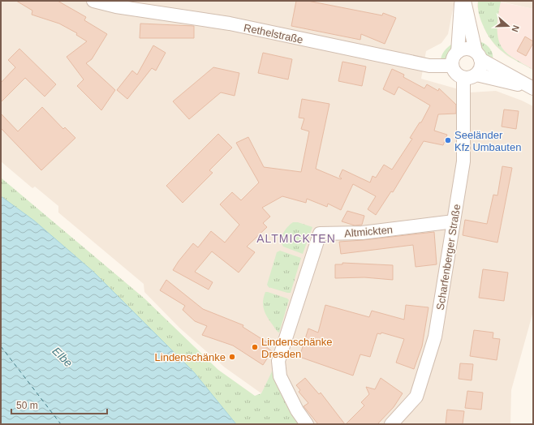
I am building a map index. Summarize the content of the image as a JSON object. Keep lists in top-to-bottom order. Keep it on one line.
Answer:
{"streets":{"street":["Rethelstraße","Altmickten","Scharfenberger Straße"]},"crossings":[["Rethelstraße","Scharfenberger Straße"],["Altmickten","Scharfenberger Straße"]],"districts":["ALTMICKTEN"],"water":["Elbe"],"places":["Seeländer Kfz Umbauten","Lindenschänke Dresden","Lindenschänke"],"scale_bar":"50 m","north":"right"}
